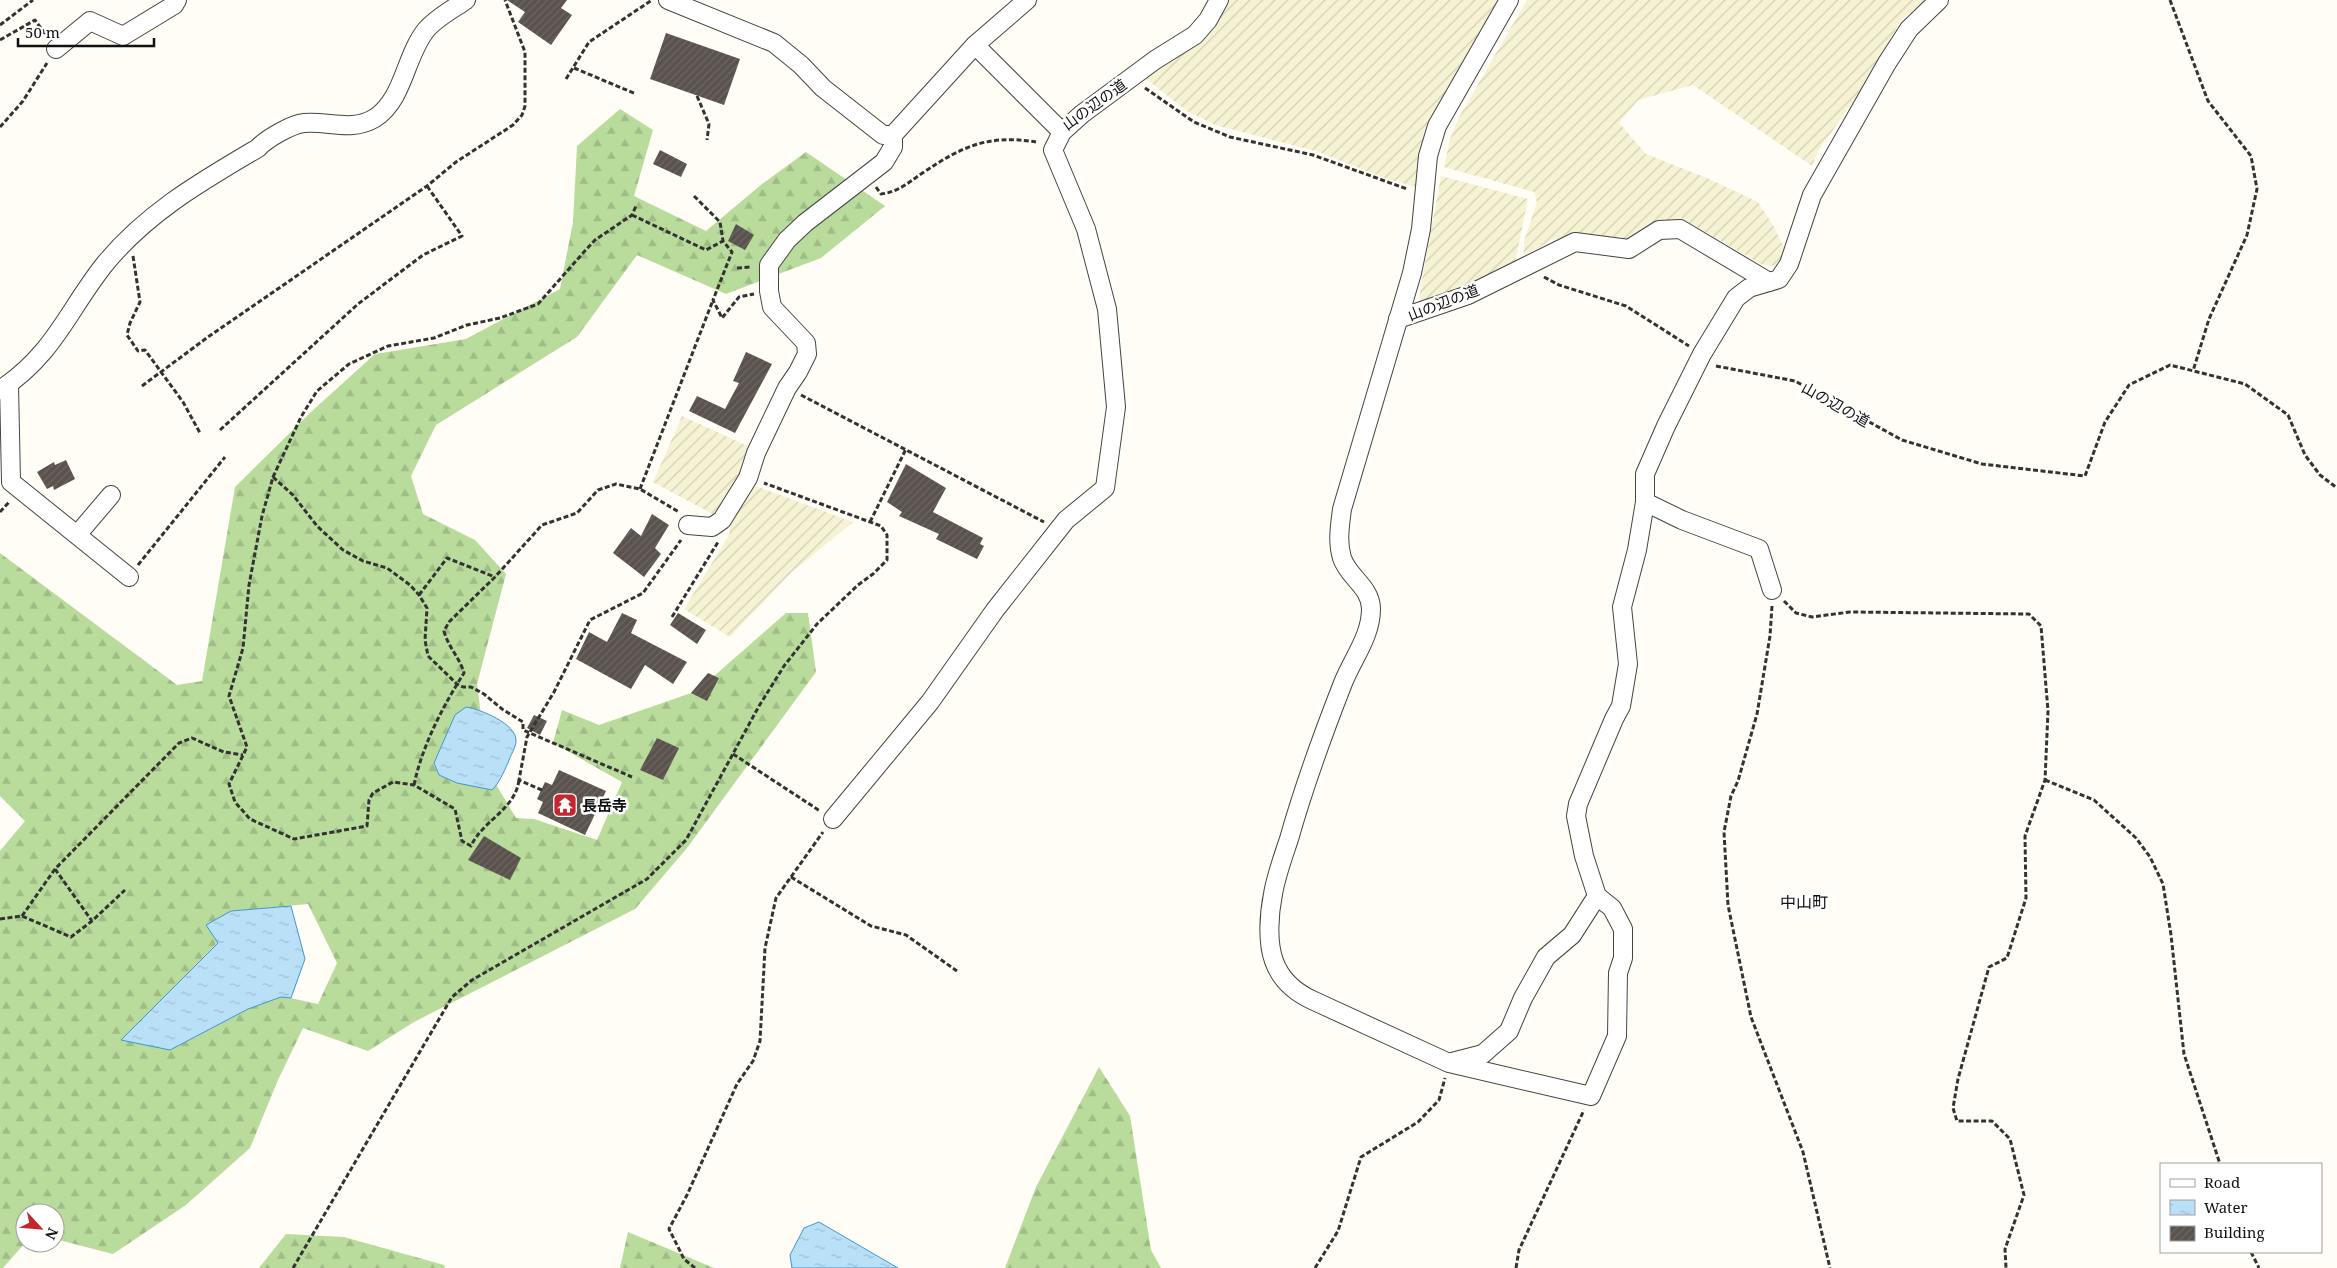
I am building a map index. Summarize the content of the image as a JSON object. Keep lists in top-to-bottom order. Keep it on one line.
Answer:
{"streets":{"street":["山の辺の道"]},"districts":["中山町"],"places":{"temple":["長岳寺"]},"legend":["Road","Water","Building"],"scale_bar":"50 m","north":"bottom right"}
